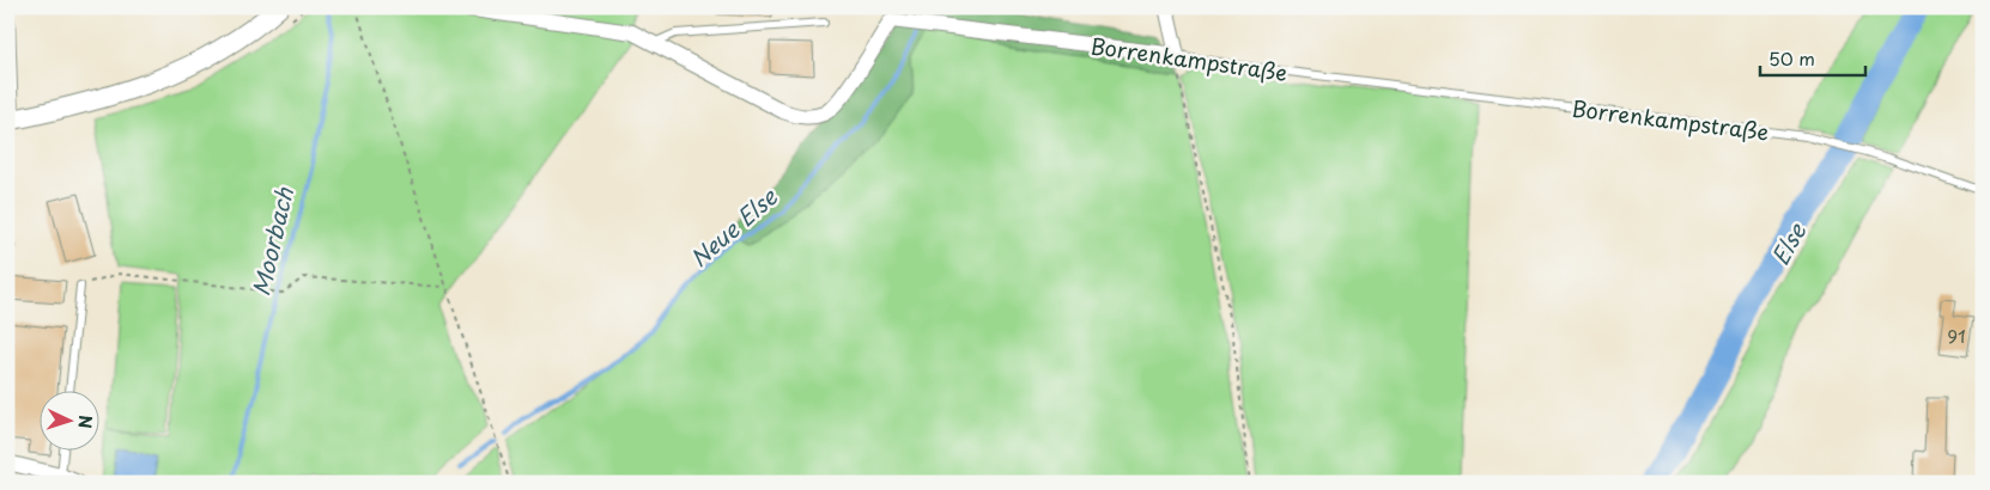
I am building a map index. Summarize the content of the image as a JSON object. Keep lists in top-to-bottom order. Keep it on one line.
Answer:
{"streets":{"street":["Borrenkampstraße"]},"water":["Neue Else","Moorbach","Else"],"house_numbers":["91"],"scale_bar":"50 m","north":"right"}
